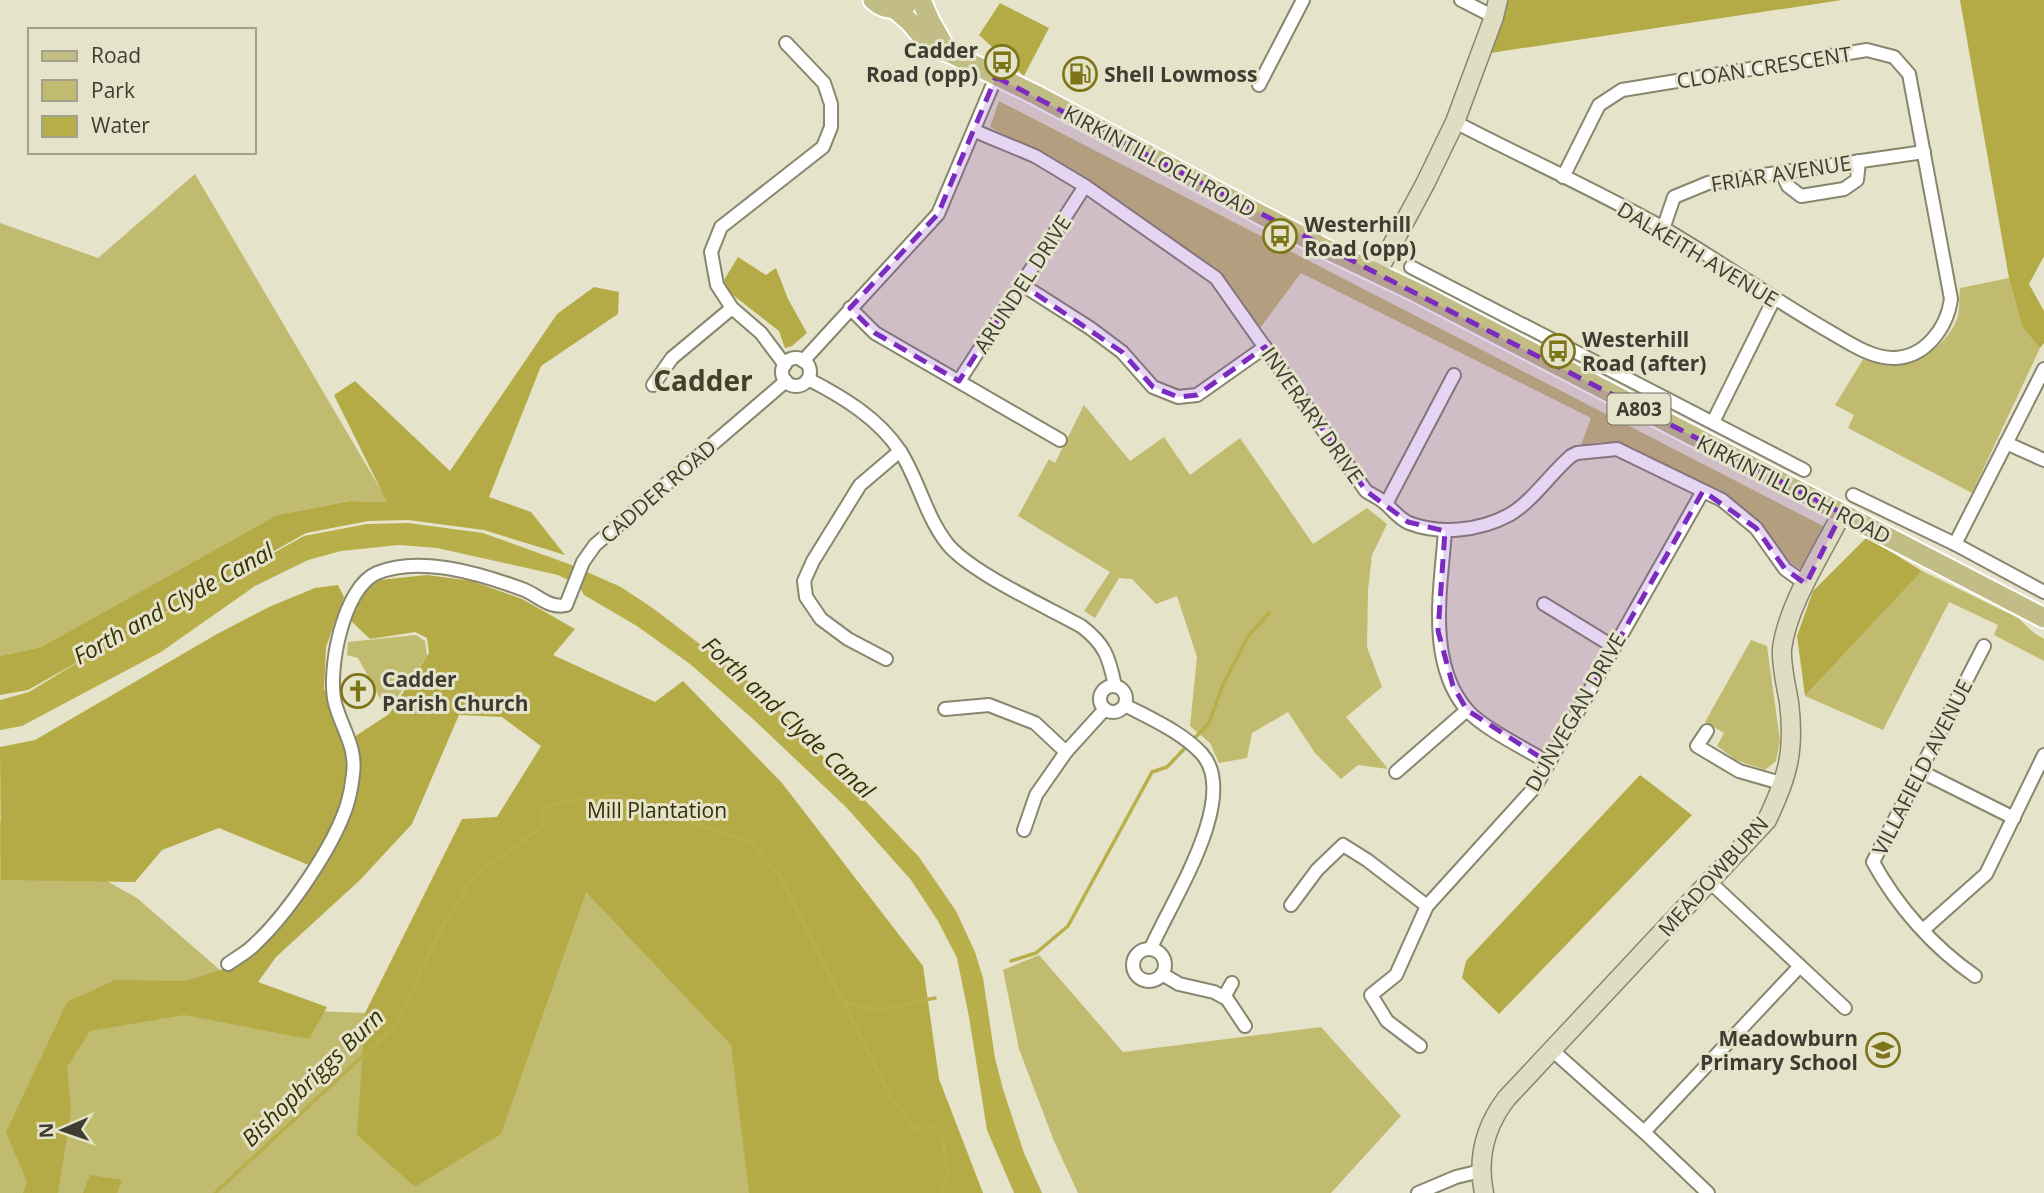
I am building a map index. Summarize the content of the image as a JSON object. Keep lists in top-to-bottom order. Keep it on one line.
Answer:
{"streets":{"main road":["KIRKINTILLOCH ROAD","A803"],"street":["CLOAN CRESCENT","FRIAR AVENUE","DALKEITH AVENUE","ARUNDEL DRIVE","INVERARY DRIVE","CADDER ROAD","DUNVEGAN DRIVE","VILLAFIELD AVENUE","MEADOWBURN"]},"crossings":[["CLOAN CRESCENT","FRIAR AVENUE"],["CLOAN CRESCENT","DALKEITH AVENUE"],["KIRKINTILLOCH ROAD","A803"],["KIRKINTILLOCH ROAD","MEADOWBURN"],["FRIAR AVENUE","DALKEITH AVENUE"],["ARUNDEL DRIVE","INVERARY DRIVE"],["INVERARY DRIVE","DUNVEGAN DRIVE"],["INVERARY DRIVE","MEADOWBURN"]],"districts":["Cadder"],"water":["Forth and Clyde Canal","Bishopbriggs Burn"],"parks":["Mill Plantation"],"places":{"bus stop":["Cadder Road (opp)","Westerhill Road (opp)","Westerhill Road (after)"],"fuel station":["Shell Lowmoss"],"church":["Cadder Parish Church"],"school or university":["Meadowburn Primary School"]},"legend":["Road","Park","Water"],"north":"left"}
